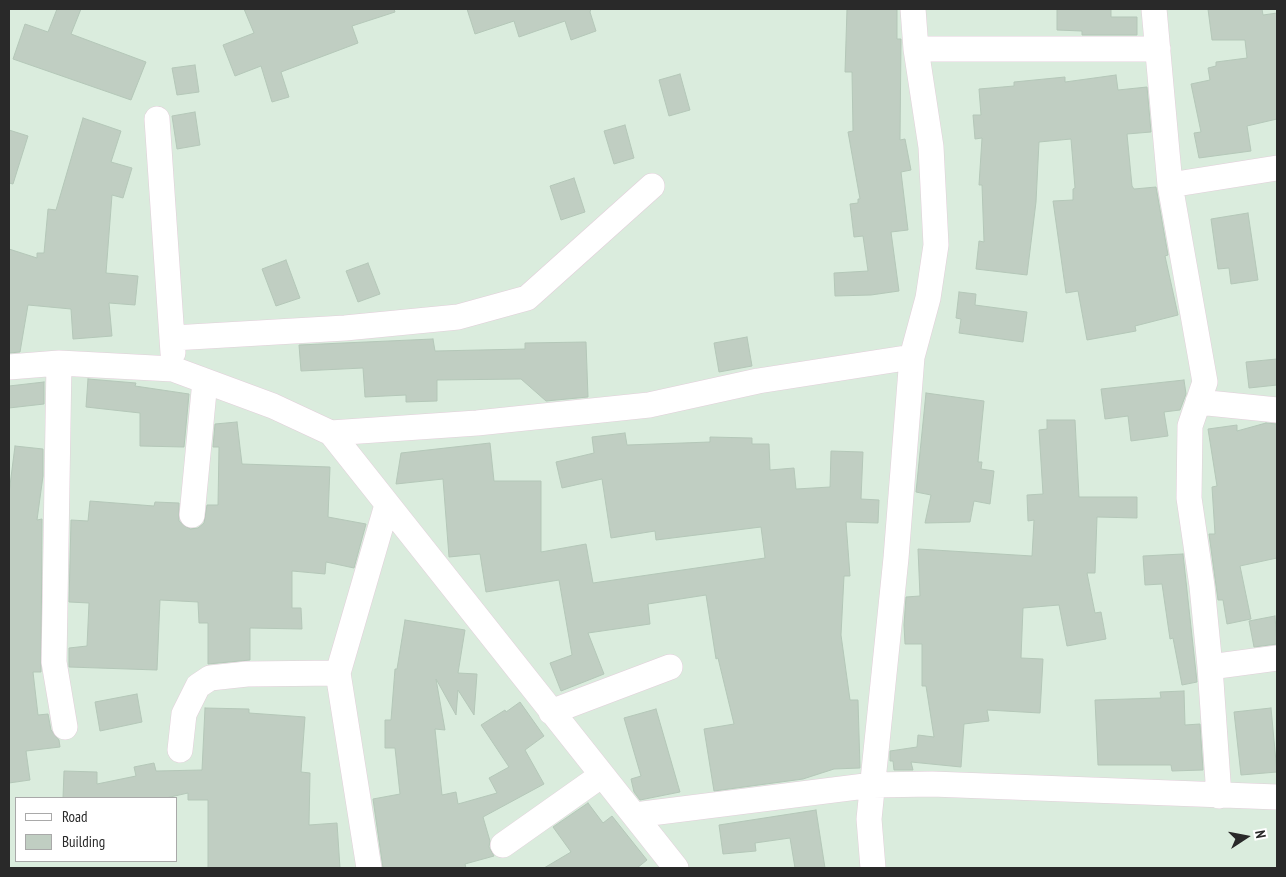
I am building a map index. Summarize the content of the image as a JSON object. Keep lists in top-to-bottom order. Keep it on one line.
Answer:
{"legend":["Road","Building"],"north":"right"}
